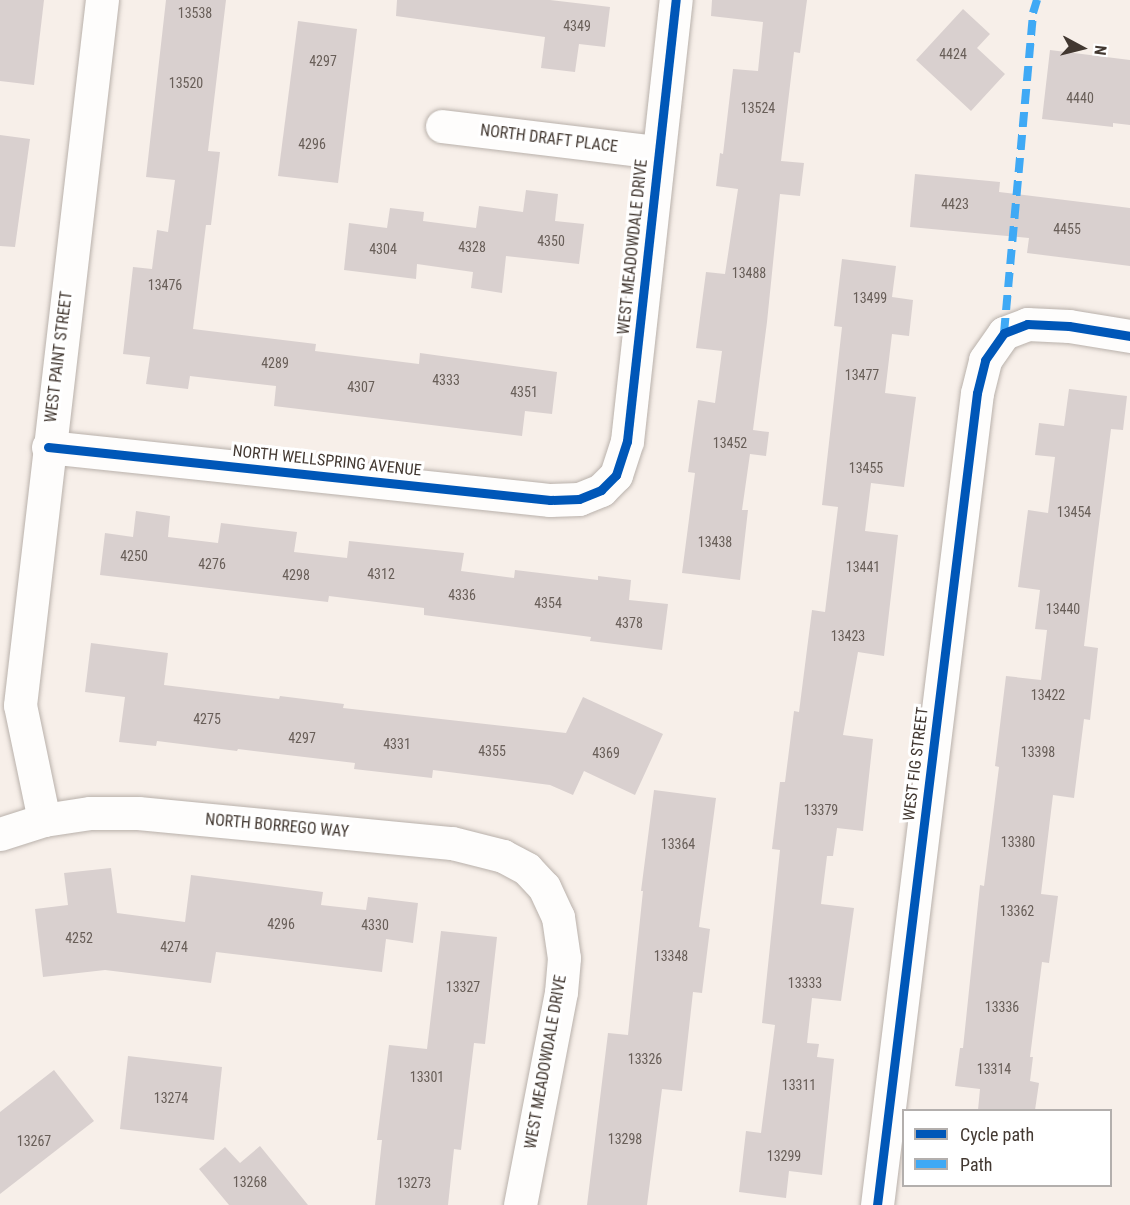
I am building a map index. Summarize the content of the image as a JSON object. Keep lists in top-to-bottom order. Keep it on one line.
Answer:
{"streets":{"street":["NORTH DRAFT PLACE","WEST MEADOWDALE DRIVE","WEST PAINT STREET","NORTH WELLSPRING AVENUE","WEST FIG STREET","NORTH BORREGO WAY"]},"crossings":[["NORTH DRAFT PLACE","WEST MEADOWDALE DRIVE"],["WEST MEADOWDALE DRIVE","NORTH WELLSPRING AVENUE"],["WEST MEADOWDALE DRIVE","NORTH BORREGO WAY"],["WEST PAINT STREET","NORTH WELLSPRING AVENUE"],["WEST PAINT STREET","NORTH BORREGO WAY"]],"house_numbers":["13538","4349","4424","4297","13520","4440","13524","4296","4423","4455","4350","4328","4304","13488","13476","13499","4289","13477","4333","4307","4351","13452","13455","13454","13438","4250","4276","13441","4312","4298","4336","4354","13440","4378","13423","13422","4275","4297","4331","4355","13398","4369","13379","13380","13364","13362","4296","4330","4252","4274","13348","13333","13327","13336","13326","13314","13301","13311","13274","13298","13267","13299","13268","13273"],"legend":["Cycle path","Path"],"north":"right"}
